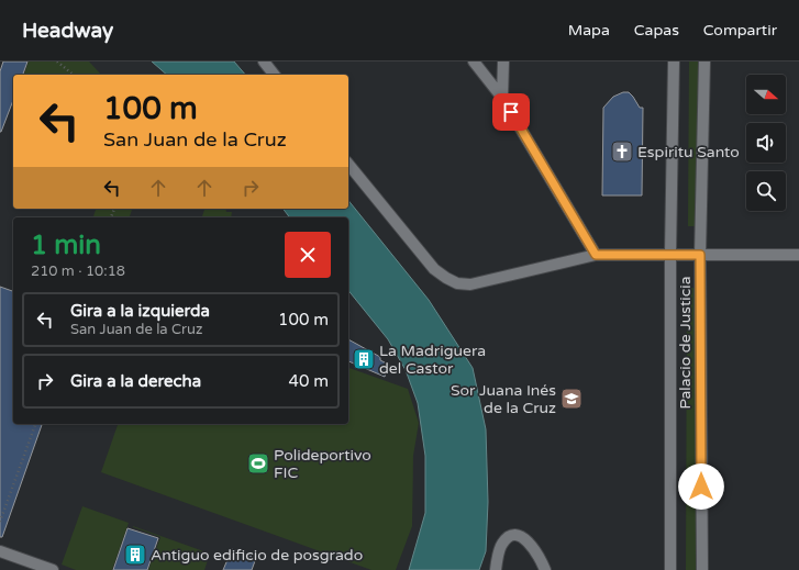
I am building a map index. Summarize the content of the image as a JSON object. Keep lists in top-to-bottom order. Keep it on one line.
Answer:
{"streets":{"street":["Palacio de Justicia"]},"places":{"church":["Espiritu Santo"],"building":["La Madriguera del Castor","Antiguo edificio de posgrado"],"school or university":["Sor Juana Inés de la Cruz"],"sports":["Polideportivo FIC"]},"north":"right","page":{"header":"Headway","nav":["Mapa","Capas","Compartir"],"turn":["100 m","San Juan de la Cruz"],"heading":["1 min","210 m · 10:18"],"list":[{"name":"Gira a la izquierda","note":"San Juan de la Cruz","value":"100 m"},{"name":"Gira a la derecha","value":"40 m"}]}}
